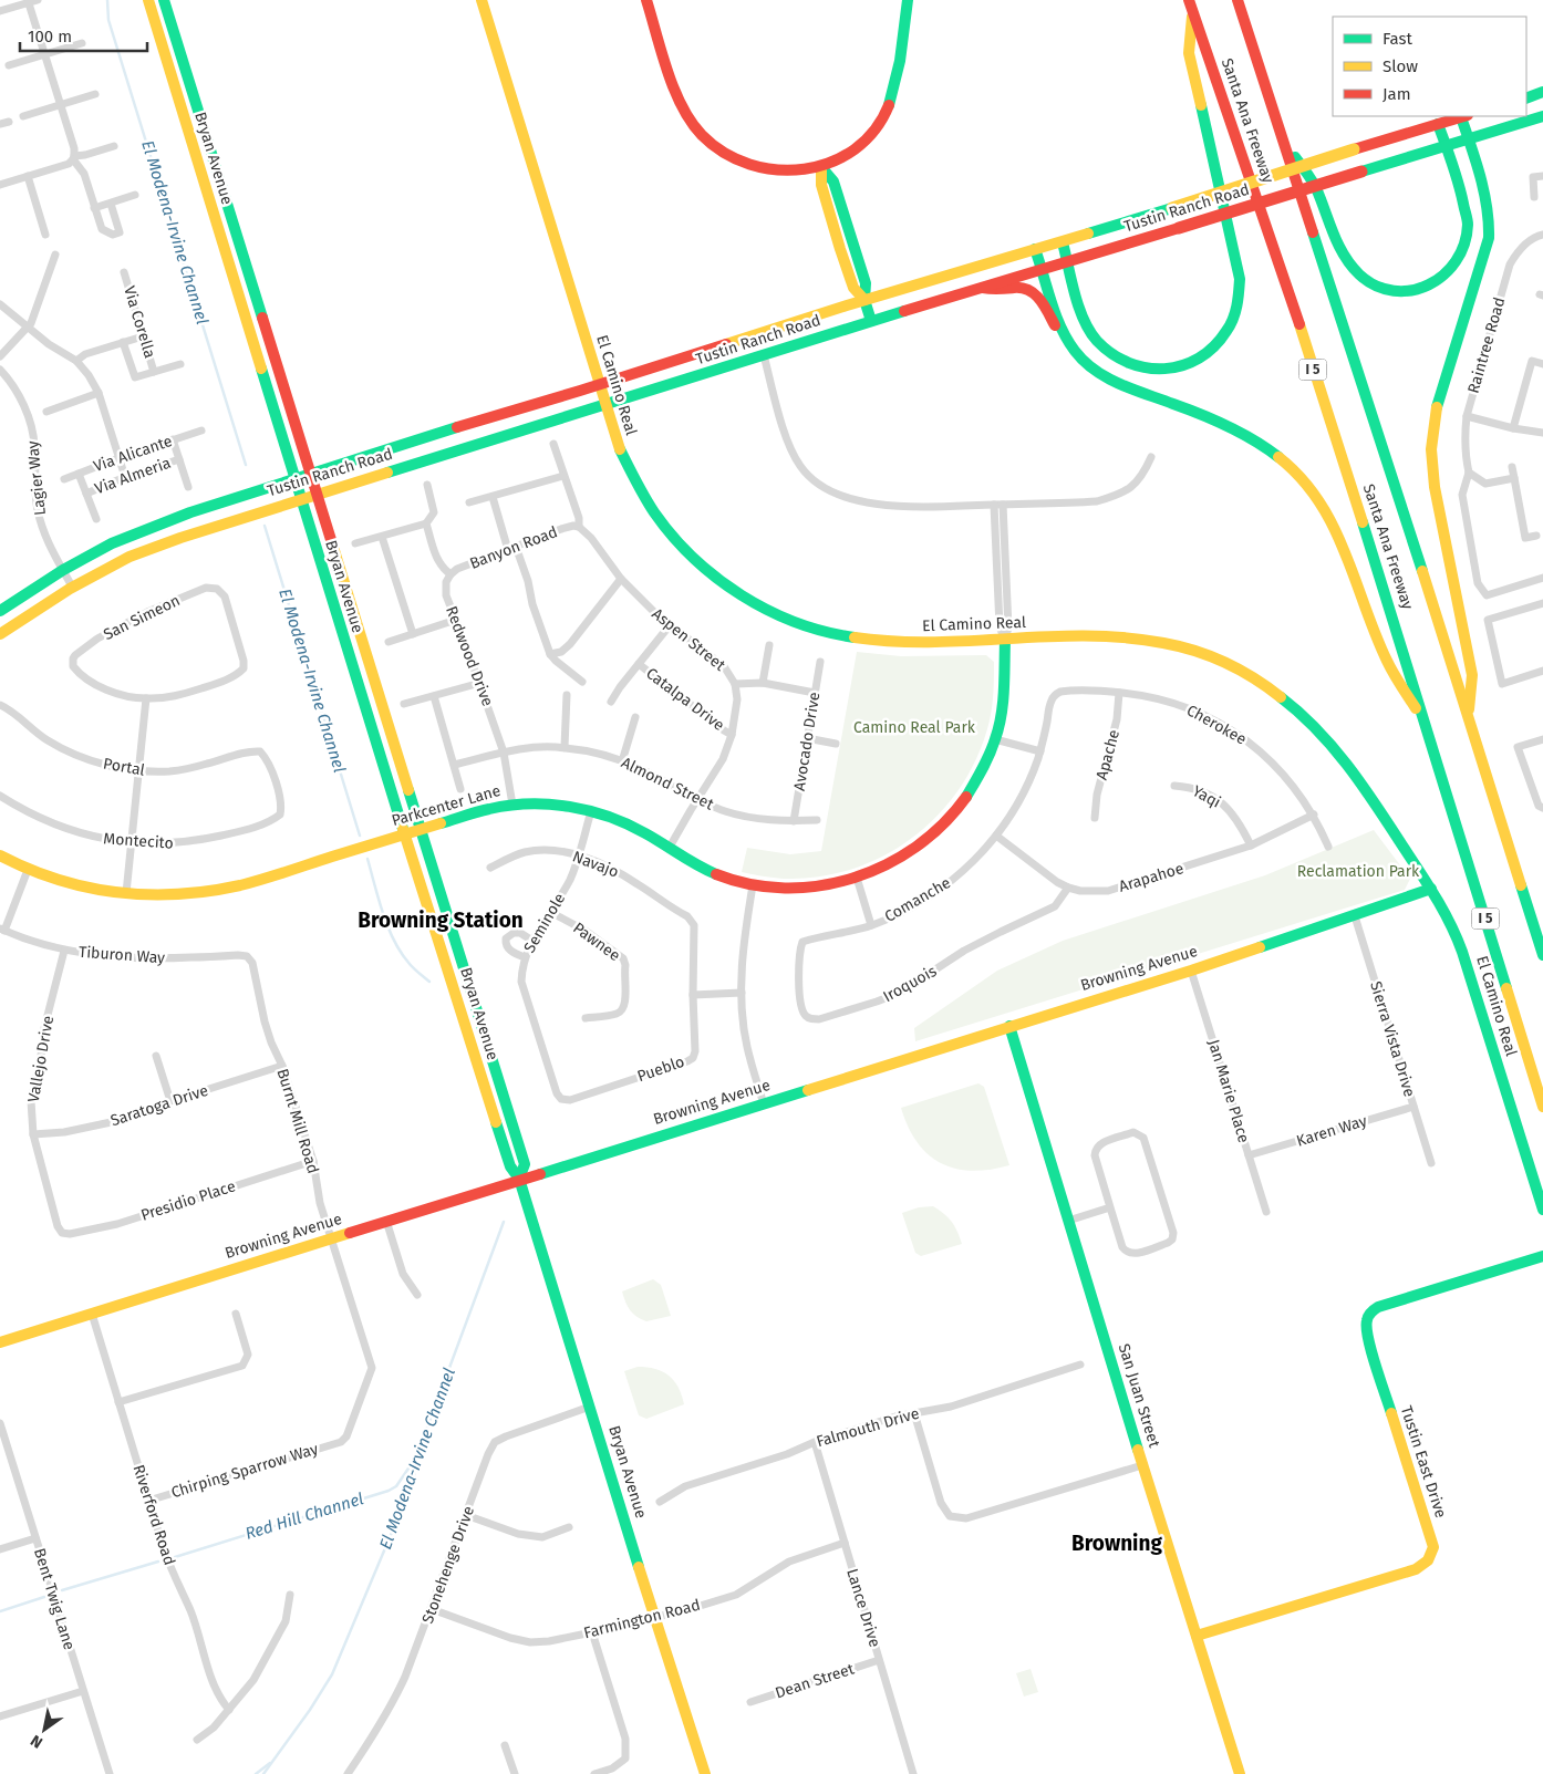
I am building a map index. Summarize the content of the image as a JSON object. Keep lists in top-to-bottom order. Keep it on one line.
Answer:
{"streets":{"main road":["Santa Ana Freeway","Bryan Avenue","Tustin Ranch Road","I 5","El Camino Real","Parkcenter Lane","Browning Avenue","San Juan Street","Tustin East Drive"],"street":["Via Corella","Raintree Road","Via Alicante","Via Almeria","Lagier Way","Banyon Road","San Simeon","Aspen Street","Redwood Drive","Catalpa Drive","Cherokee","Avocado Drive","Apache","Portal","Almond Street","Yaqi","Montecito","Navajo","Arapahoe","Comanche","Seminole","Pawnee","Tiburon Way","Iroquois","Sierra Vista Drive","Vallejo Drive","Pueblo","Jan Marie Place","Saratoga Drive","Burnt Mill Road","Karen Way","Presidio Place","Falmouth Drive","Chirping Sparrow Way","Riverford Road","Stonehenge Drive","Bent Twig Lane","Lance Drive","Farmington Road","Dean Street"]},"crossings":[["Bryan Avenue","Tustin Ranch Road"],["Bryan Avenue","Parkcenter Lane"],["Bryan Avenue","Browning Avenue"],["Bryan Avenue","Stonehenge Drive"],["Bryan Avenue","Farmington Road"],["Tustin Ranch Road","El Camino Real"],["Tustin Ranch Road","Lagier Way"],["El Camino Real","Parkcenter Lane"],["El Camino Real","Browning Avenue"],["Banyon Road","Aspen Street"],["Banyon Road","Redwood Drive"],["Aspen Street","Catalpa Drive"],["Aspen Street","Almond Street"],["Aspen Street","Parkcenter Lane"],["Redwood Drive","Almond Street"],["Redwood Drive","Parkcenter Lane"],["Cherokee","Apache"],["Cherokee","Arapahoe"],["Cherokee","Comanche"],["Avocado Drive","Almond Street"],["Portal","Montecito"],["Yaqi","Arapahoe"],["Parkcenter Lane","Seminole"],["Navajo","Seminole"],["Navajo","Pueblo"],["Arapahoe","Comanche"],["Arapahoe","Iroquois"],["Comanche","Iroquois"],["Seminole","Pawnee"],["Seminole","Pueblo"],["Tiburon Way","Vallejo Drive"],["Tiburon Way","Burnt Mill Road"],["Browning Avenue","Sierra Vista Drive"],["Browning Avenue","Jan Marie Place"],["Browning Avenue","Burnt Mill Road"],["Browning Avenue","San Juan Street"],["Browning Avenue","Riverford Road"],["Sierra Vista Drive","Karen Way"],["Vallejo Drive","Saratoga Drive"],["Vallejo Drive","Presidio Place"],["Jan Marie Place","Karen Way"],["Saratoga Drive","Burnt Mill Road"],["Burnt Mill Road","Presidio Place"],["Burnt Mill Road","Chirping Sparrow Way"],["San Juan Street","Tustin East Drive"],["Falmouth Drive","Lance Drive"],["Chirping Sparrow Way","Riverford Road"],["Stonehenge Drive","Farmington Road"],["Lance Drive","Farmington Road"],["Lance Drive","Dean Street"]],"districts":["Browning Station","Browning"],"water":["El Modena-Irvine Channel","Red Hill Channel"],"parks":["Camino Real Park","Reclamation Park"],"legend":["Fast","Slow","Jam"],"scale_bar":"100 m","north":"bottom left"}
